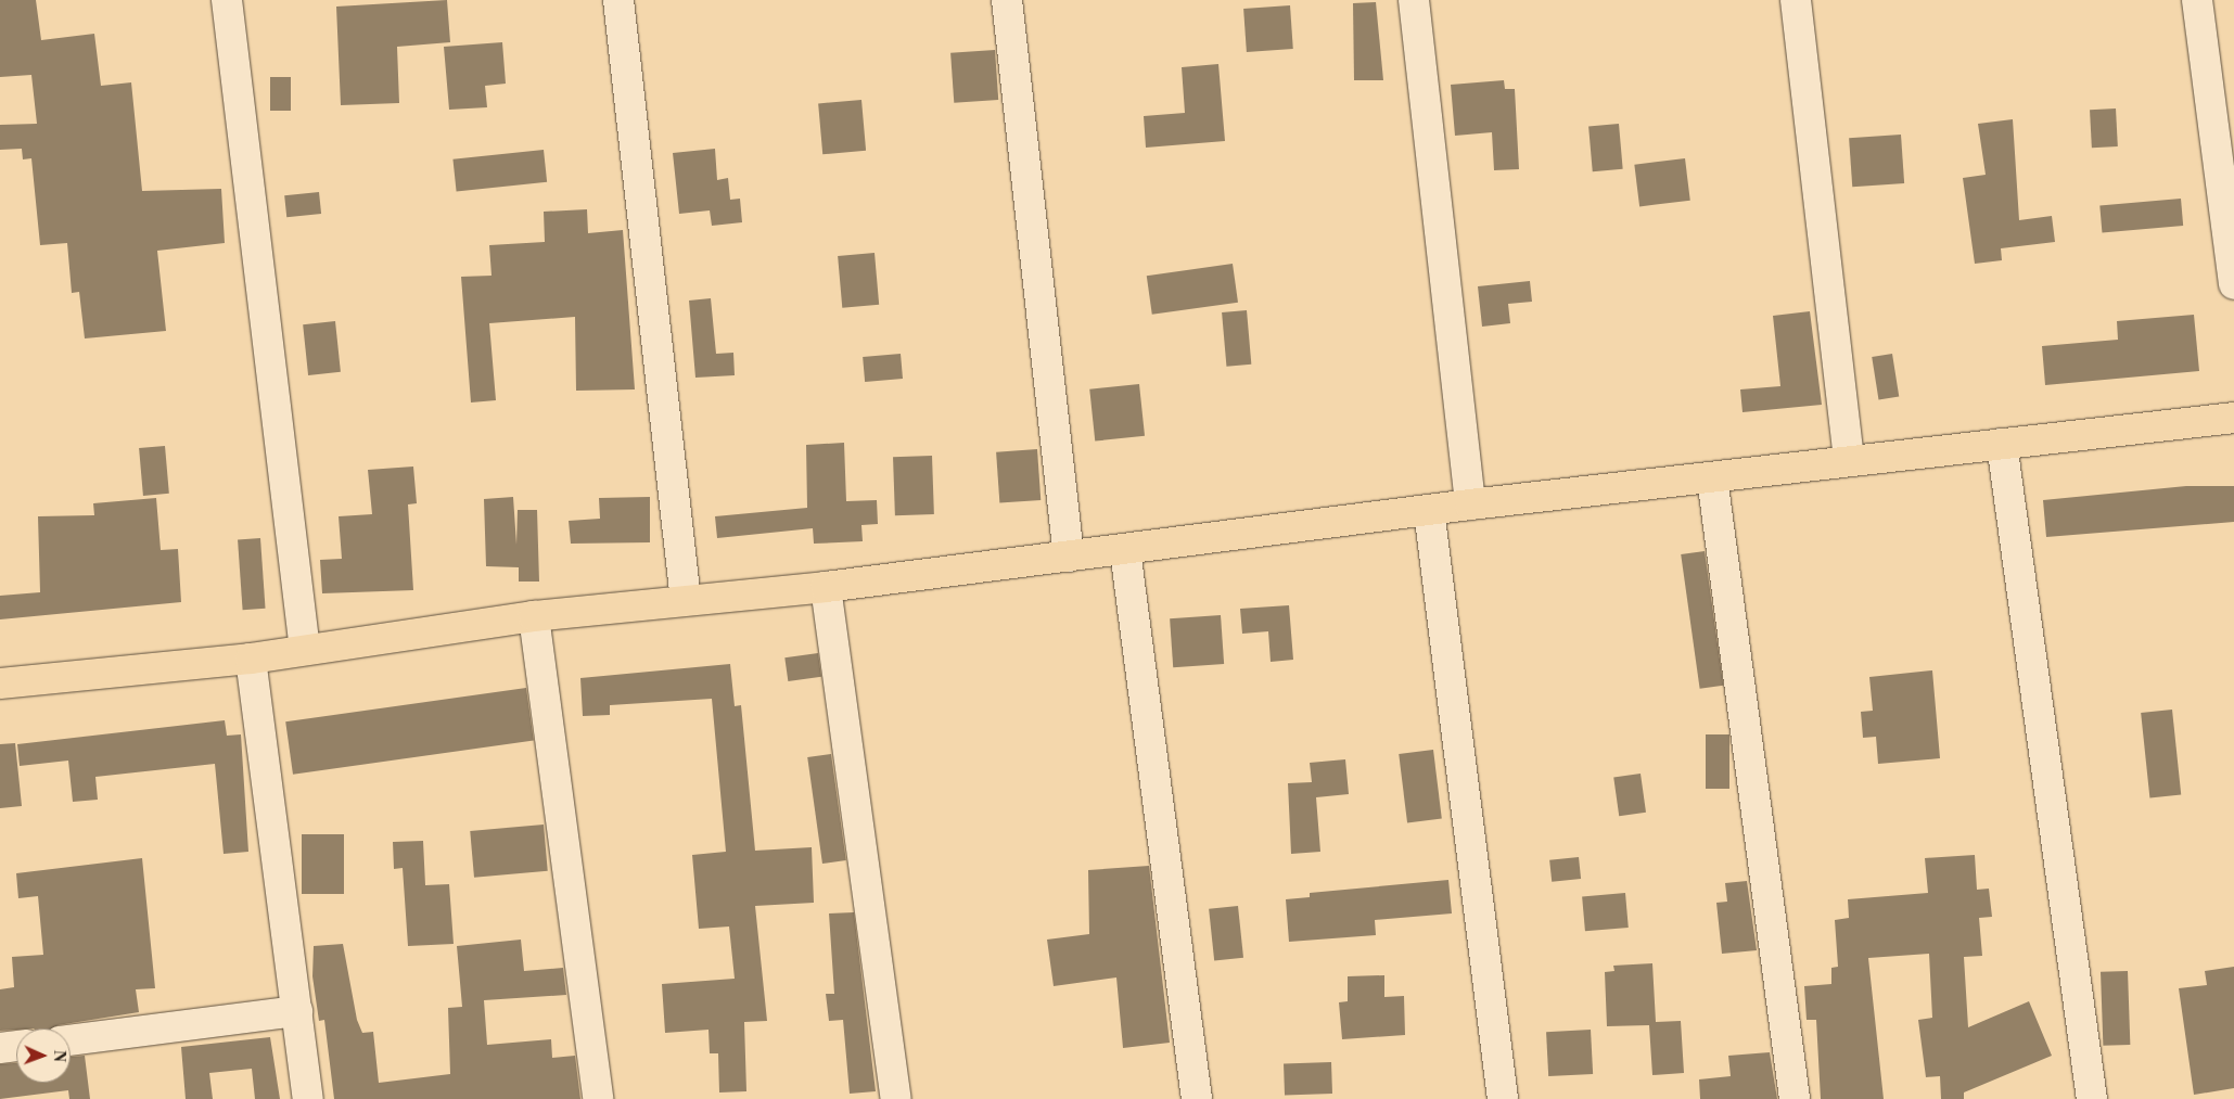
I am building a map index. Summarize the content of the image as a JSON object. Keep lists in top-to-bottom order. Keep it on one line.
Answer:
{"north":"right"}
